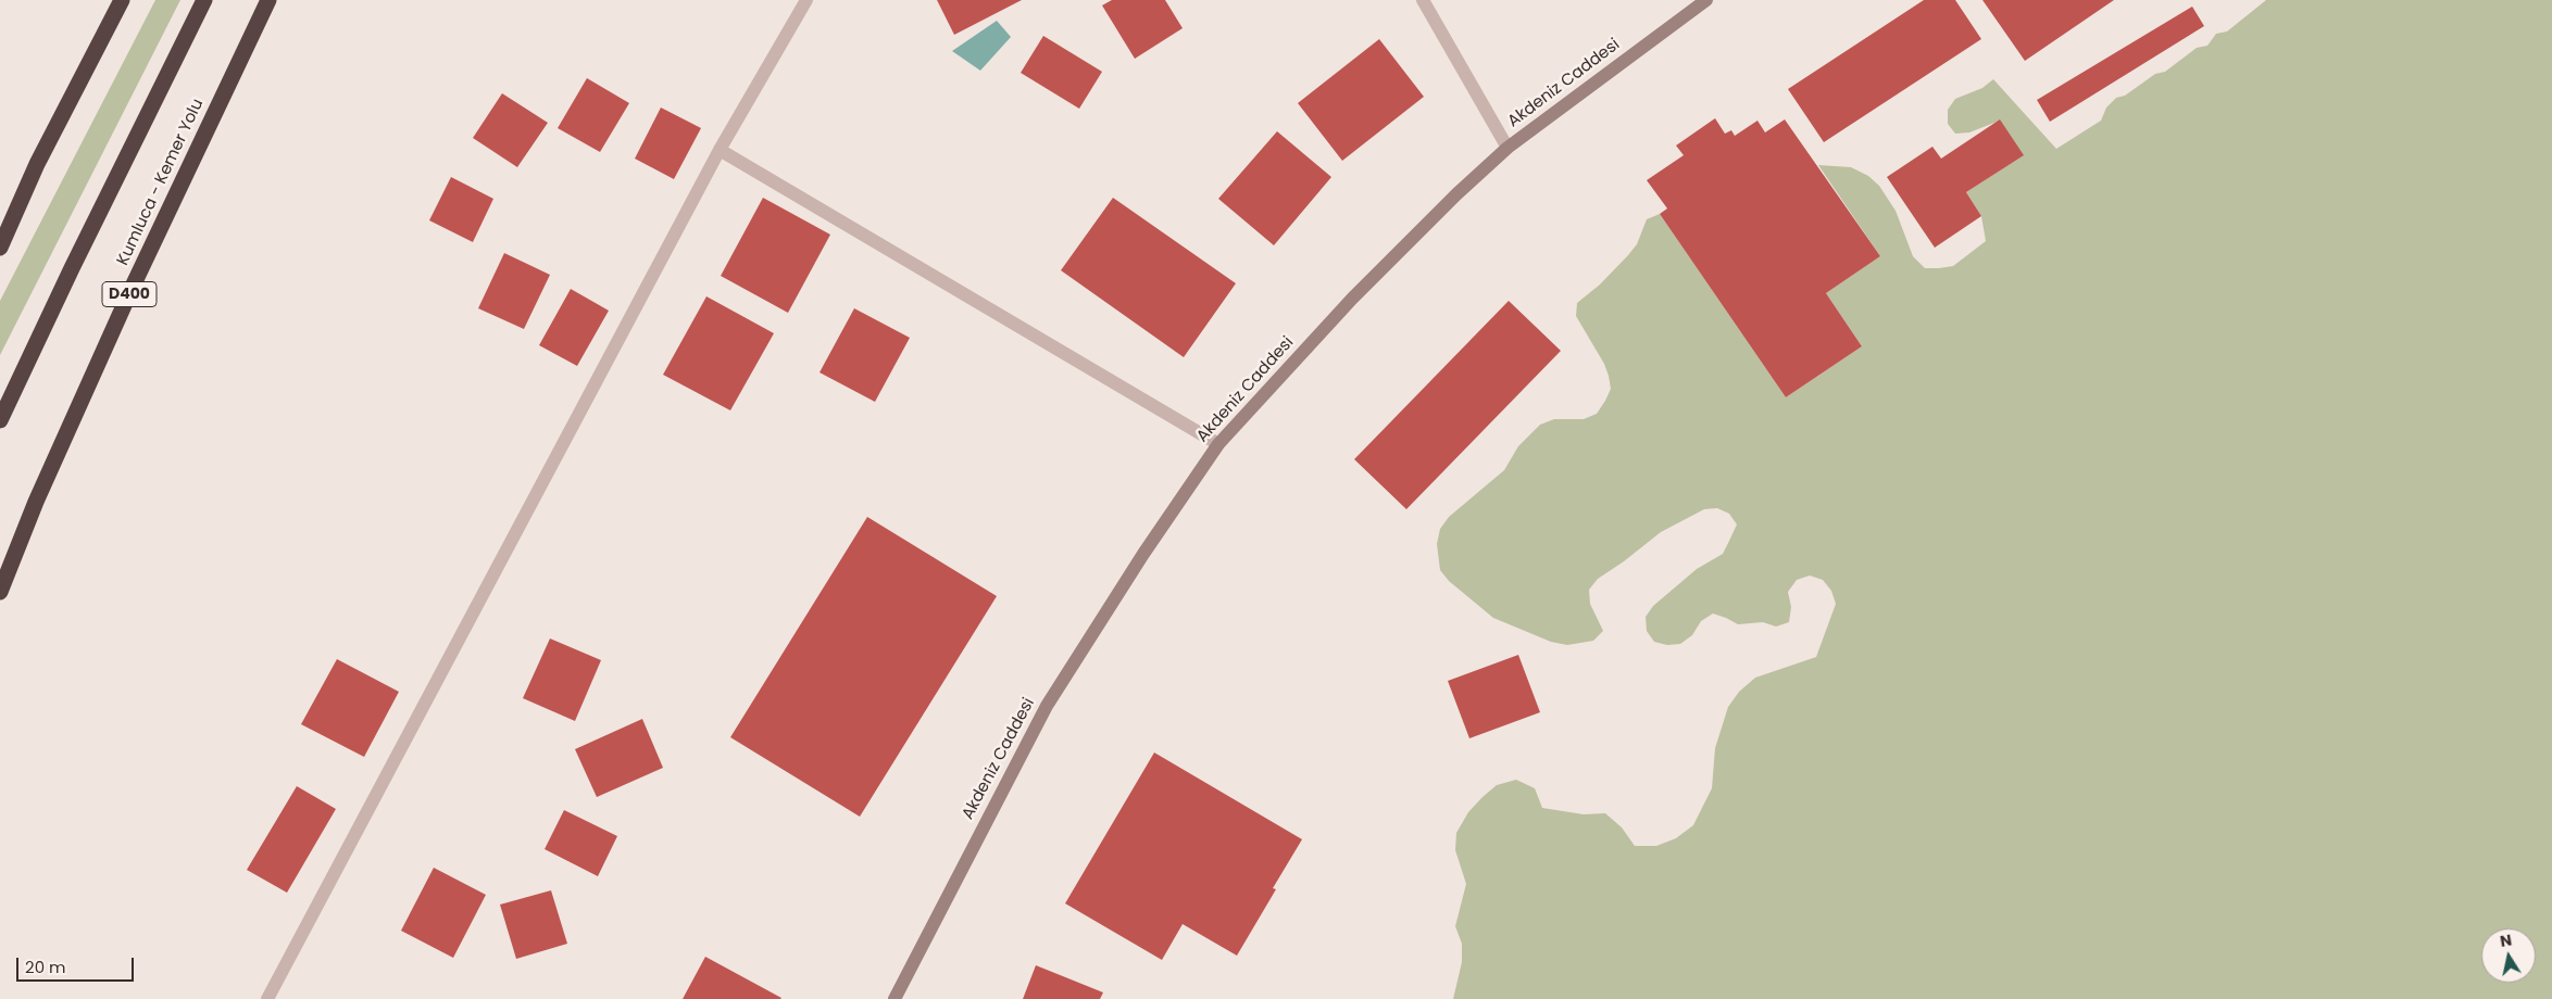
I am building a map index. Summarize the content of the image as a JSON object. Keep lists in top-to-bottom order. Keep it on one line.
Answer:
{"streets":{"highway":["Kumluca - Kemer Yolu","D400"],"main road":["Akdeniz Caddesi"]},"scale_bar":"20 m","north":"top"}
